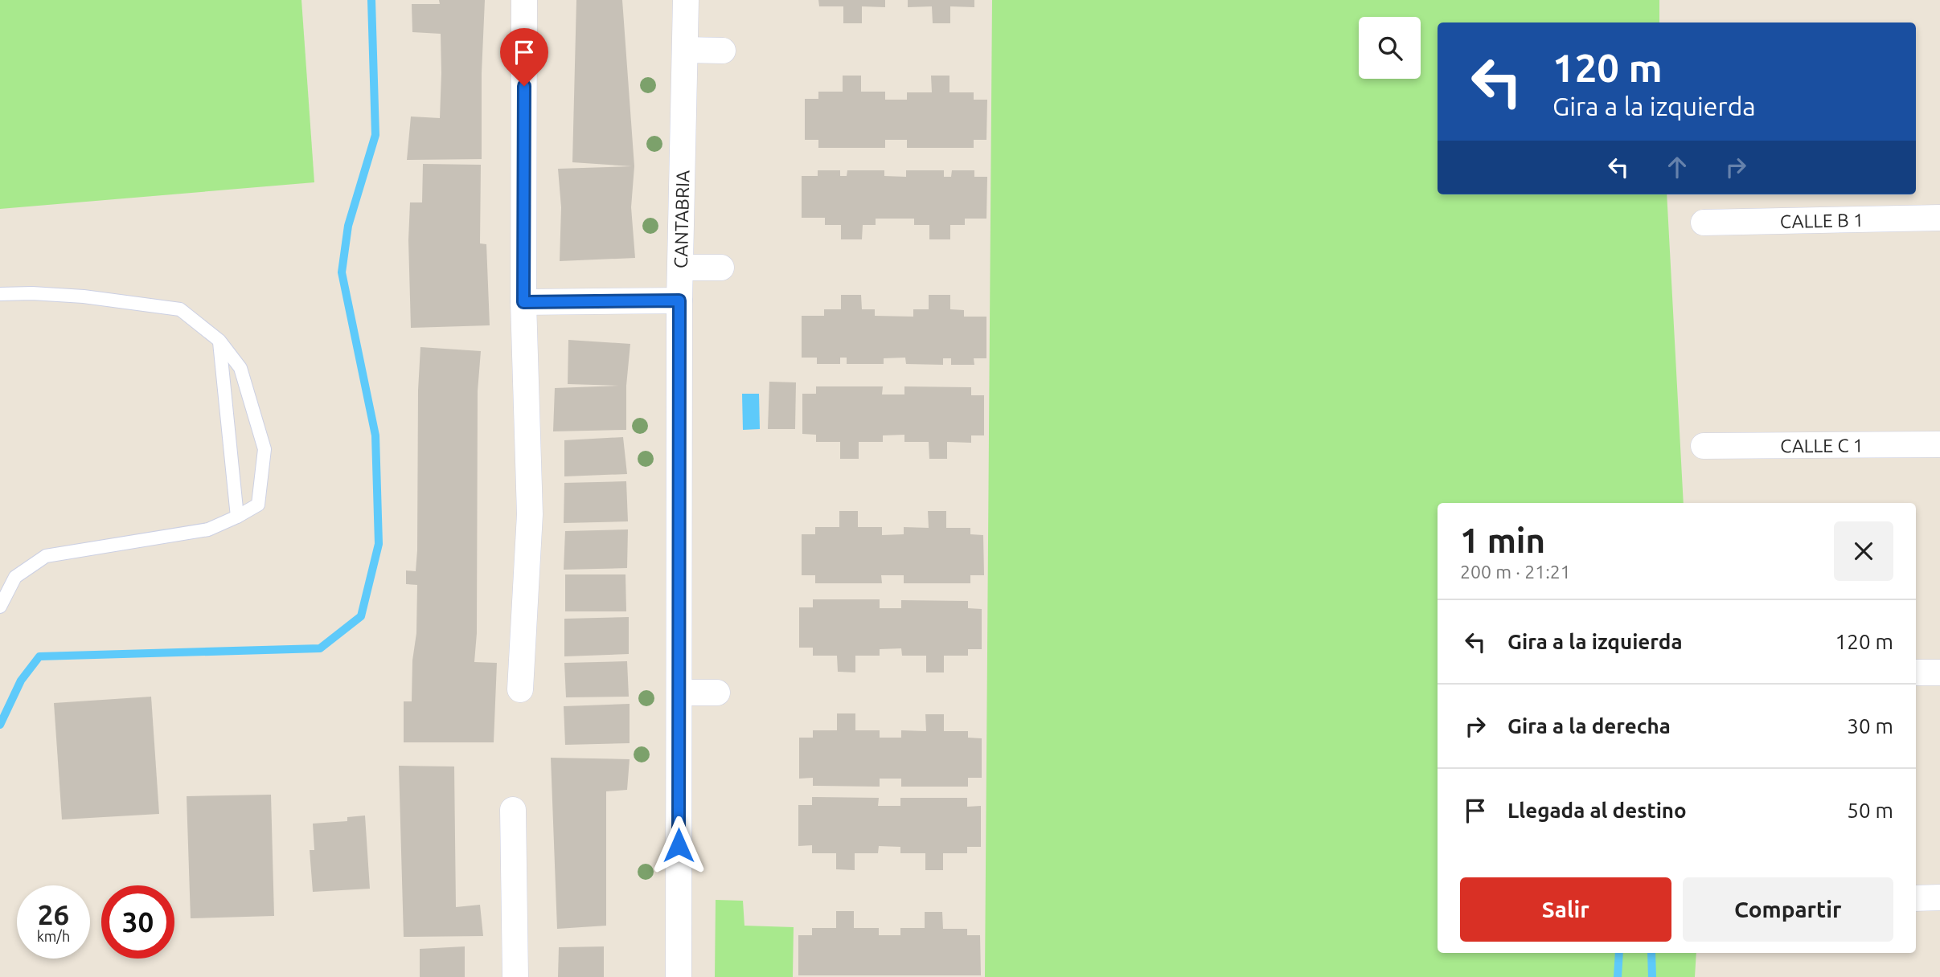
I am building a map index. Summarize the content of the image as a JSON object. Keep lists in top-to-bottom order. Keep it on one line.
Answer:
{"streets":{"street":["CANTABRIA","CALLE B 1","CALLE C 1"]},"page":{"turn":["120 m","Gira a la izquierda"],"heading":["1 min","200 m · 21:21"],"list":[{"name":"Gira a la izquierda","value":"120 m"},{"name":"Gira a la derecha","value":"30 m"},{"name":"Llegada al destino","value":"50 m"}],"buttons":["Salir","Compartir"],"speed":"26 km/h","limit":"30"}}
